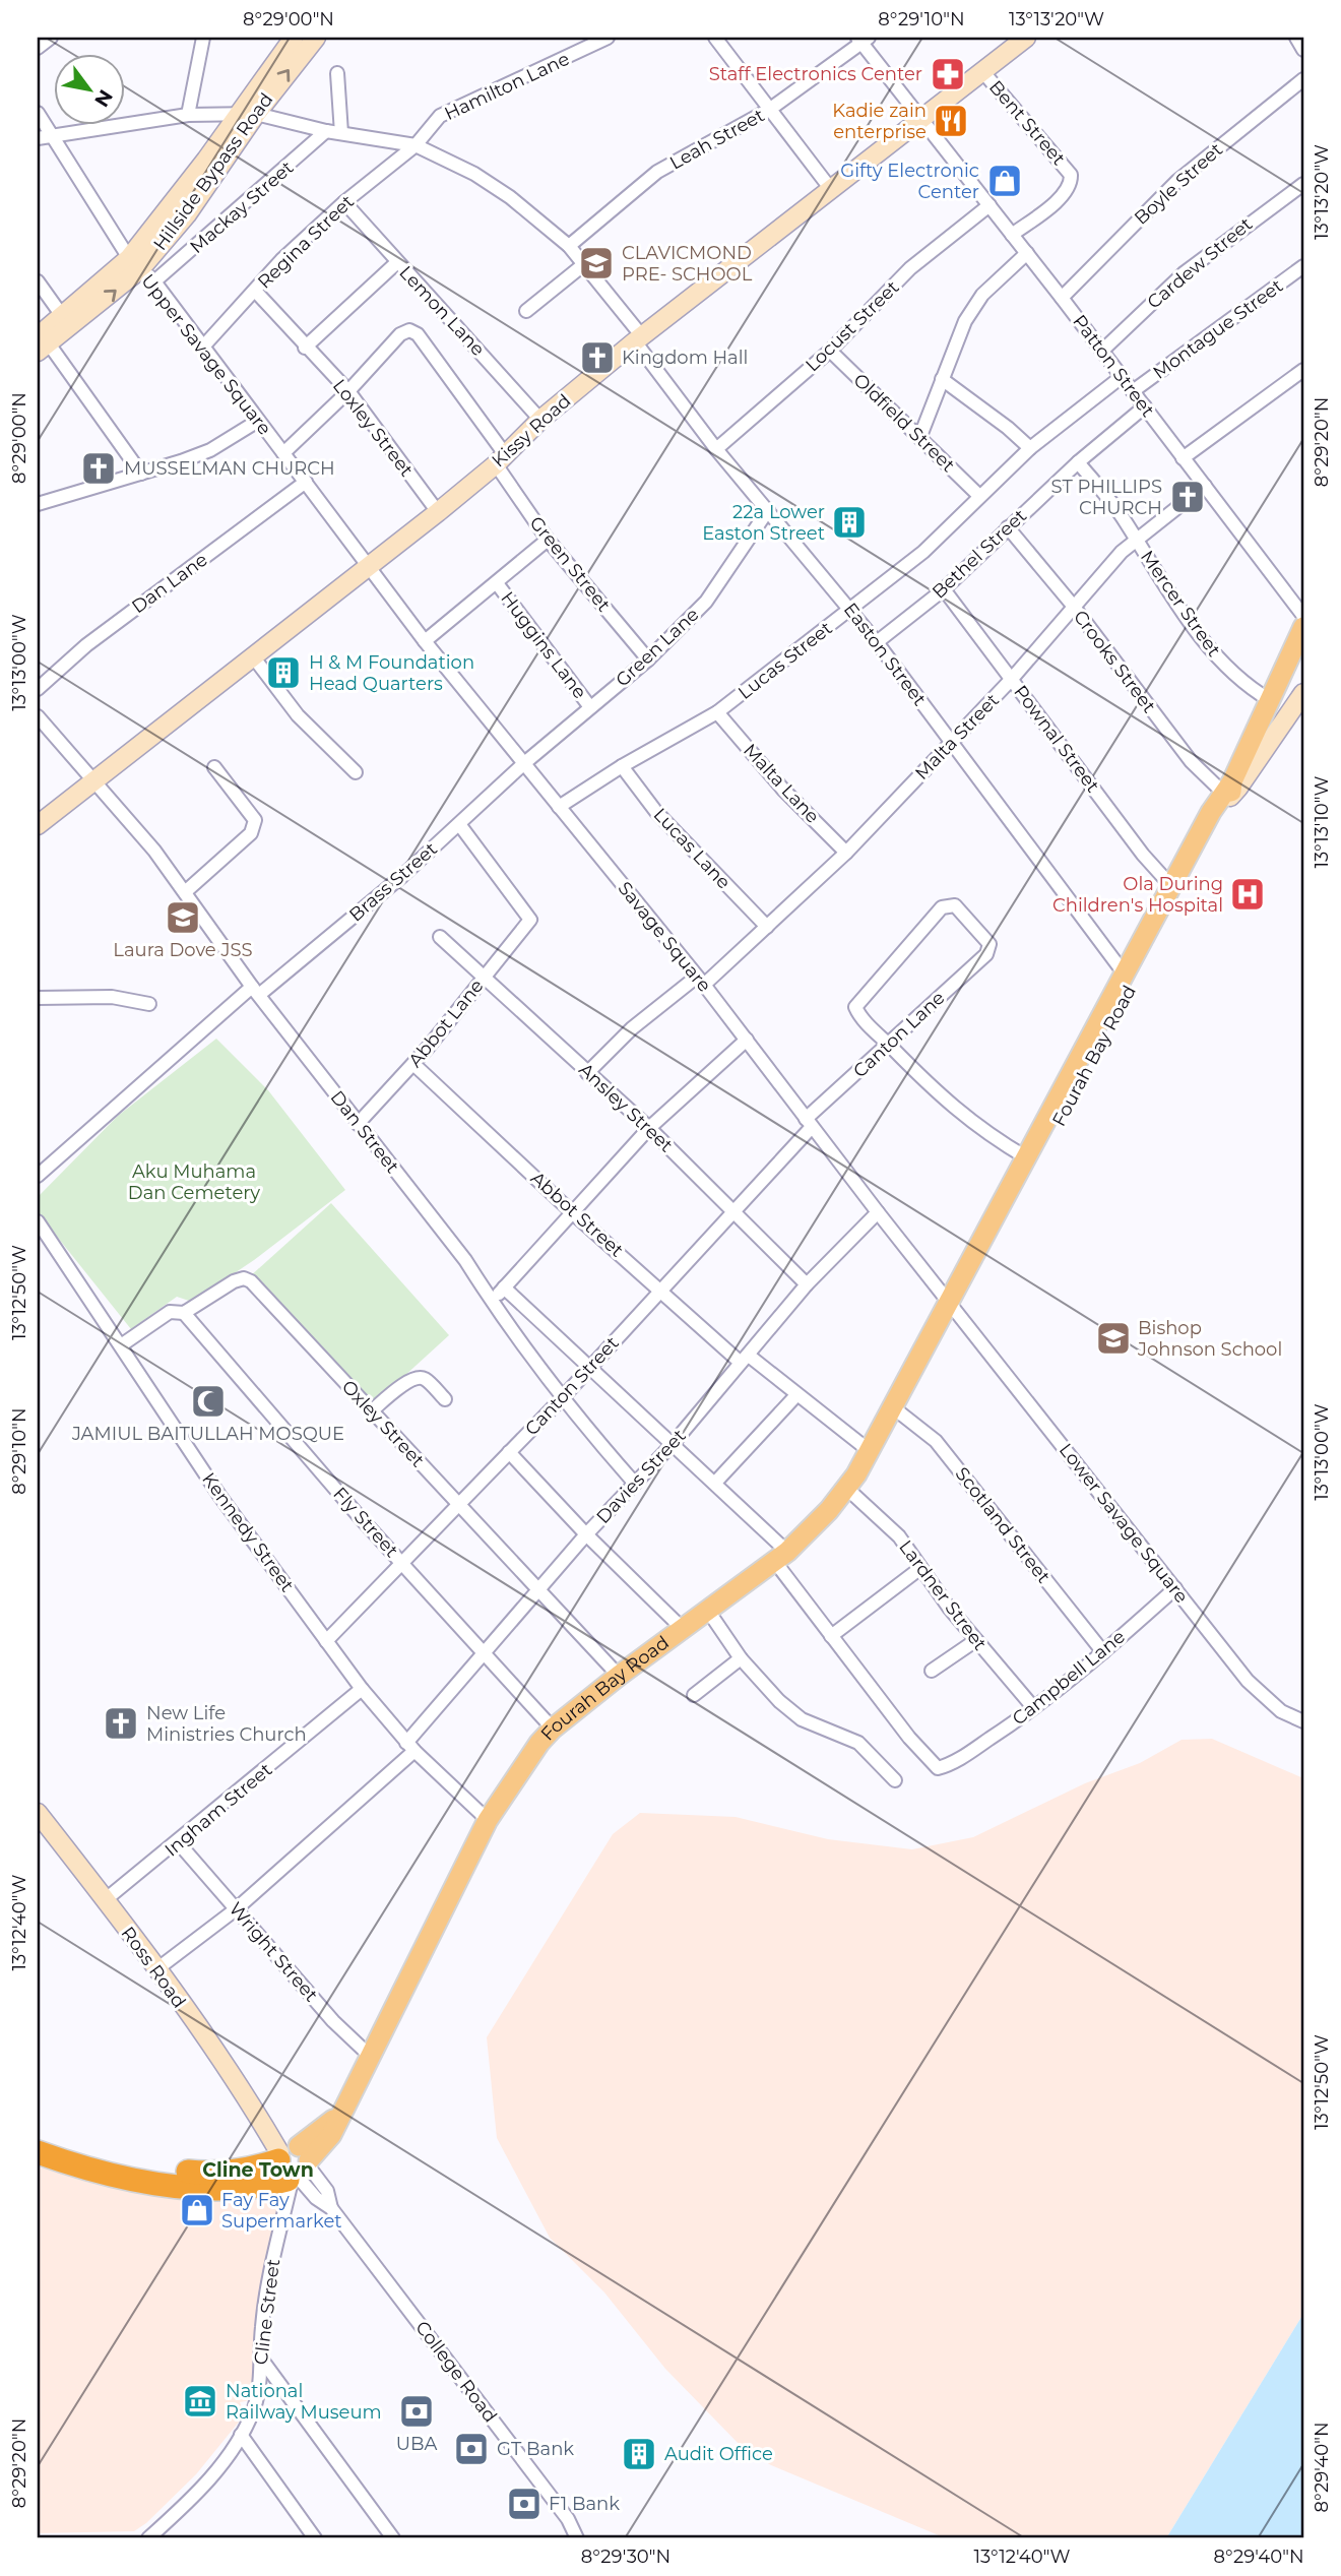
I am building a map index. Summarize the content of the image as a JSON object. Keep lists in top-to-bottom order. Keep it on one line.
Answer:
{"streets":{"main road":["Hillside Bypass Road","Kissy Road","Fourah Bay Road","Ross Road"],"street":["Hamilton Lane","Bent Street","Leah Street","Boyle Street","Mackay Street","Regina Street","Cardew Street","Lemon Lane","Locust Street","Montague Street","Upper Savage Square","Patton Street","Oldfield Street","Loxley Street","Bethel Street","Green Street","Dan Lane","Mercer Street","Huggins Lane","Green Lane","Easton Street","Lucas Street","Crooks Street","Malta Street","Pownal Street","Malta Lane","Lucas Lane","Brass Street","Savage Square","Abbot Lane","Canton Lane","Ansley Street","Dan Street","Abbot Street","Canton Street","Oxley Street","Davies Street","Fly Street","Lower Savage Square","Scotland Street","Kennedy Street","Lardner Street","Campbell Lane","Ingham Street","Wright Street","Cline Street","College Road"]},"crossings":[["Hamilton Lane","Regina Street"],["Hamilton Lane","Easton Street"],["Bent Street","Patton Street"],["Bent Street","Kissy Road"],["Leah Street","Patton Street"],["Leah Street","Easton Street"],["Hillside Bypass Road","Upper Savage Square"],["Hillside Bypass Road","Easton Street"],["Boyle Street","Patton Street"],["Mackay Street","Upper Savage Square"],["Mackay Street","Easton Street"],["Regina Street","Lemon Lane"],["Regina Street","Upper Savage Square"],["Regina Street","Loxley Street"],["Regina Street","Easton Street"],["Cardew Street","Patton Street"],["Lemon Lane","Kissy Road"],["Locust Street","Patton Street"],["Locust Street","Oldfield Street"],["Locust Street","Easton Street"],["Montague Street","Patton Street"],["Upper Savage Square","Kissy Road"],["Upper Savage Square","Dan Lane"],["Upper Savage Square","Easton Street"],["Upper Savage Square","Savage Square"],["Patton Street","Kissy Road"],["Patton Street","Bethel Street"],["Patton Street","Lucas Street"],["Patton Street","Malta Street"],["Oldfield Street","Lucas Street"],["Loxley Street","Kissy Road"],["Loxley Street","Green Street"],["Kissy Road","Green Street"],["Kissy Road","Easton Street"],["Kissy Road","Savage Square"],["Kissy Road","Dan Street"],["Bethel Street","Mercer Street"],["Bethel Street","Easton Street"],["Bethel Street","Crooks Street"],["Bethel Street","Pownal Street"],["Green Street","Green Lane"],["Mercer Street","Malta Street"],["Mercer Street","Fourah Bay Road"],["Huggins Lane","Green Lane"],["Green Lane","Easton Street"],["Green Lane","Brass Street"],["Green Lane","Savage Square"],["Easton Street","Lucas Street"],["Easton Street","Malta Street"],["Easton Street","Fourah Bay Road"],["Lucas Street","Malta Lane"],["Lucas Street","Lucas Lane"],["Lucas Street","Savage Square"],["Crooks Street","Malta Street"],["Crooks Street","Fourah Bay Road"],["Malta Street","Pownal Street"],["Malta Street","Malta Lane"],["Malta Street","Lucas Lane"],["Malta Street","Savage Square"],["Malta Street","Ansley Street"],["Pownal Street","Fourah Bay Road"],["Brass Street","Savage Square"],["Brass Street","Abbot Lane"],["Brass Street","Dan Street"],["Savage Square","Canton Lane"],["Savage Square","Fourah Bay Road"],["Savage Square","Canton Street"],["Savage Square","Davies Street"],["Savage Square","Lower Savage Square"],["Abbot Lane","Ansley Street"],["Abbot Lane","Dan Street"],["Abbot Lane","Abbot Street"],["Canton Lane","Canton Street"],["Fourah Bay Road","Abbot Street"],["Fourah Bay Road","Oxley Street"],["Fourah Bay Road","Fly Street"],["Fourah Bay Road","Lower Savage Square"],["Fourah Bay Road","Scotland Street"],["Fourah Bay Road","Kennedy Street"],["Fourah Bay Road","Lardner Street"],["Fourah Bay Road","Wright Street"],["Fourah Bay Road","Ross Road"],["Fourah Bay Road","Cline Street"],["Fourah Bay Road","College Road"],["Ansley Street","Canton Street"],["Ansley Street","Davies Street"],["Dan Street","Canton Street"],["Dan Street","Davies Street"],["Abbot Street","Canton Street"],["Abbot Street","Davies Street"],["Canton Street","Oxley Street"],["Canton Street","Fly Street"],["Canton Street","Kennedy Street"],["Oxley Street","Davies Street"],["Oxley Street","Fly Street"],["Oxley Street","Kennedy Street"],["Davies Street","Fly Street"],["Davies Street","Kennedy Street"],["Davies Street","Wright Street"],["Davies Street","Ross Road"],["Lower Savage Square","Campbell Lane"],["Scotland Street","Campbell Lane"],["Kennedy Street","Ingham Street"],["Lardner Street","Campbell Lane"],["Ingham Street","Wright Street"],["Ingham Street","Ross Road"],["Ross Road","Cline Street"],["Ross Road","College Road"],["Cline Street","College Road"]],"districts":["Cline Town"],"parks":["Aku Muhama Dan Cemetery"],"places":{"pharmacy":["Staff Electronics Center"],"restaurant":["Kadie zain enterprise"],"shop":["Gifty Electronic Center","Fay Fay Supermarket"],"school or university":["CLAVICMOND PRE- SCHOOL","Laura Dove JSS","Bishop Johnson School"],"church":["Kingdom Hall","MUSSELMAN CHURCH","ST PHILLIPS CHURCH","New Life Ministries Church"],"building":["22a Lower Easton Street","H & M Foundation Head Quarters","Audit Office"],"hospital":["Ola During Children's Hospital"],"mosque":["JAMIUL BAITULLAH MOSQUE"],"museum":["National Railway Museum"],"bank":["UBA","GT Bank","F1 Bank"]},"north":"bottom right","coordinates":["8°29'00\"N","8°29'10\"N","13°13'20\"W","8°29'20\"N","13°13'00\"W","13°13'10\"W","13°12'50\"W","13°12'40\"W","8°29'40\"N","8°29'30\"N"]}
